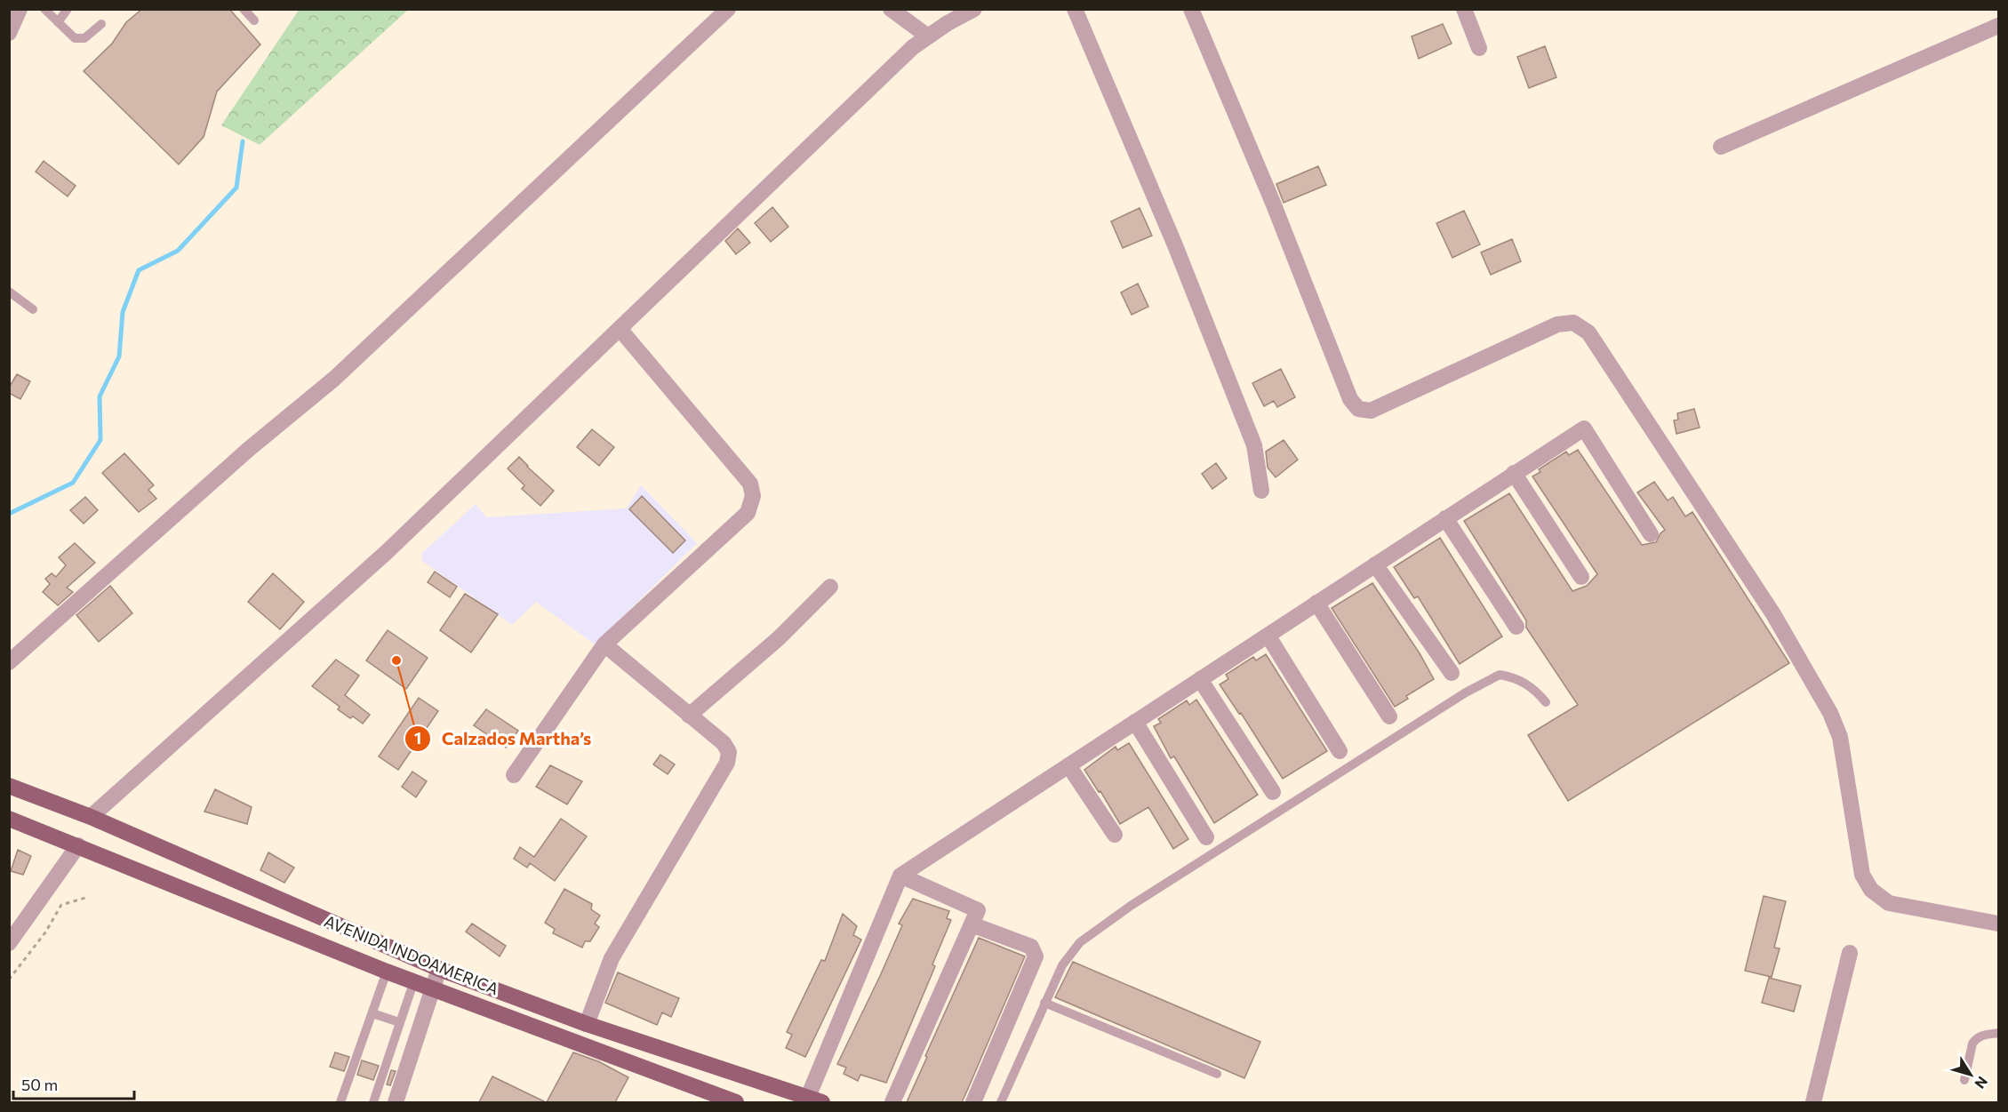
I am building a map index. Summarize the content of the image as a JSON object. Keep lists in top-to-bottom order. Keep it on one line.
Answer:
{"streets":{"main road":["AVENIDA INDOAMERICA"]},"places":["Calzados Martha’s"],"scale_bar":"50 m","north":"bottom right"}
